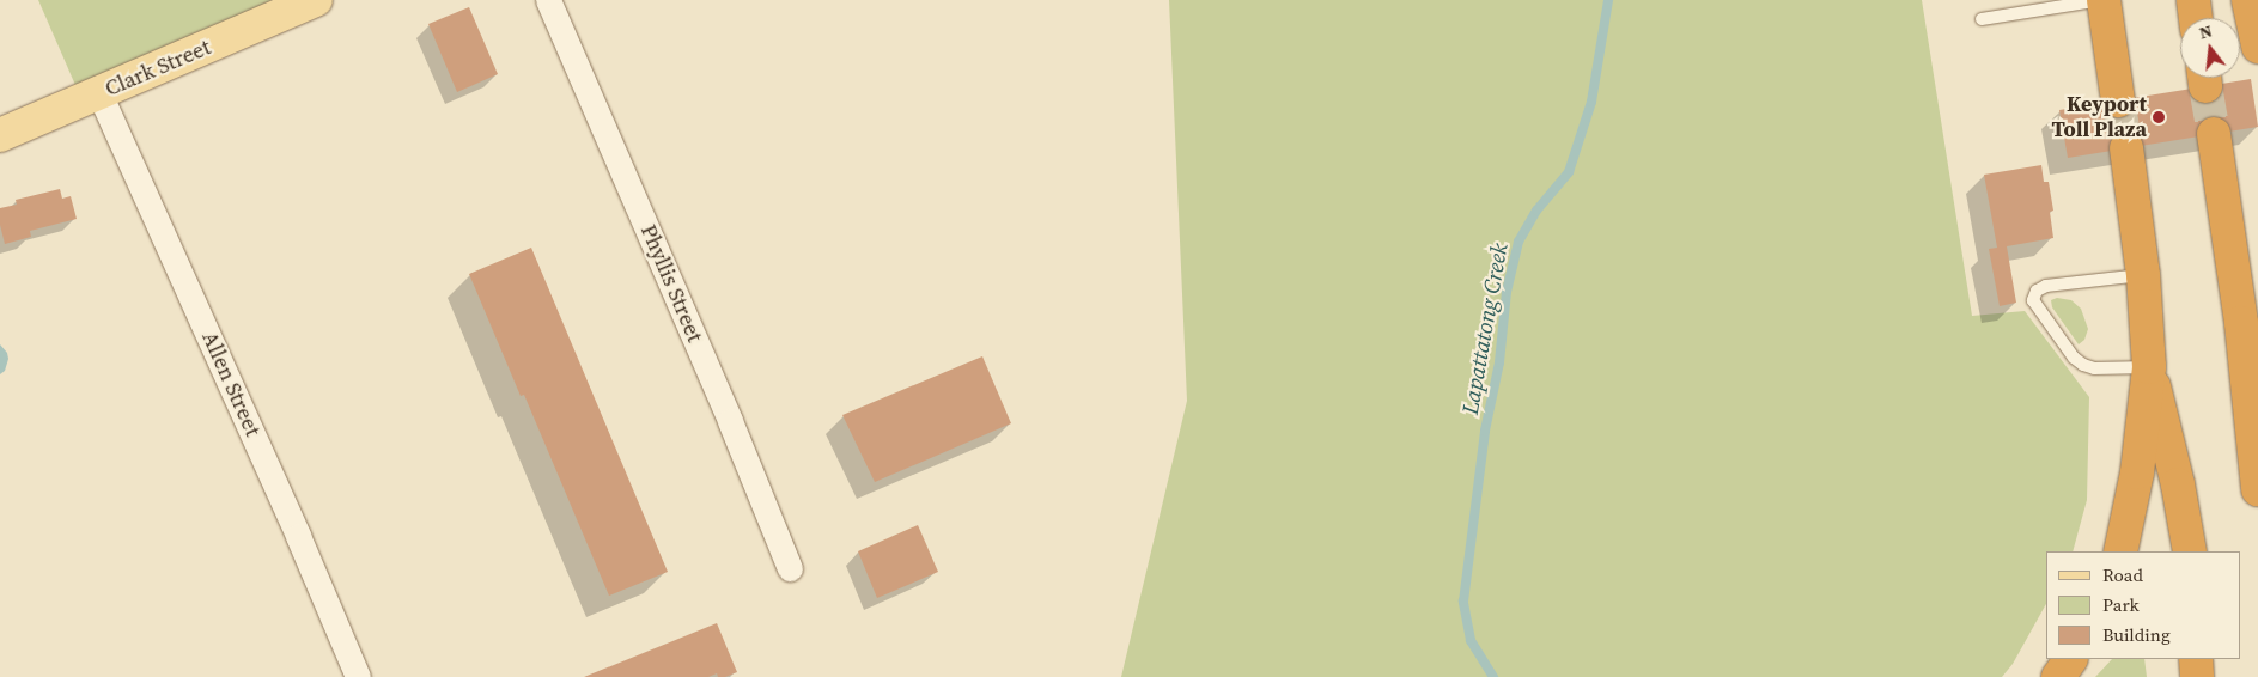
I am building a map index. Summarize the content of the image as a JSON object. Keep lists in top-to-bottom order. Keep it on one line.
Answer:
{"streets":{"main road":["Clark Street"],"street":["Phyllis Street","Allen Street"]},"crossings":[["Clark Street","Allen Street"]],"water":["Lapattatong Creek"],"places":["Keyport Toll Plaza"],"legend":["Road","Park","Building"],"north":"top"}
